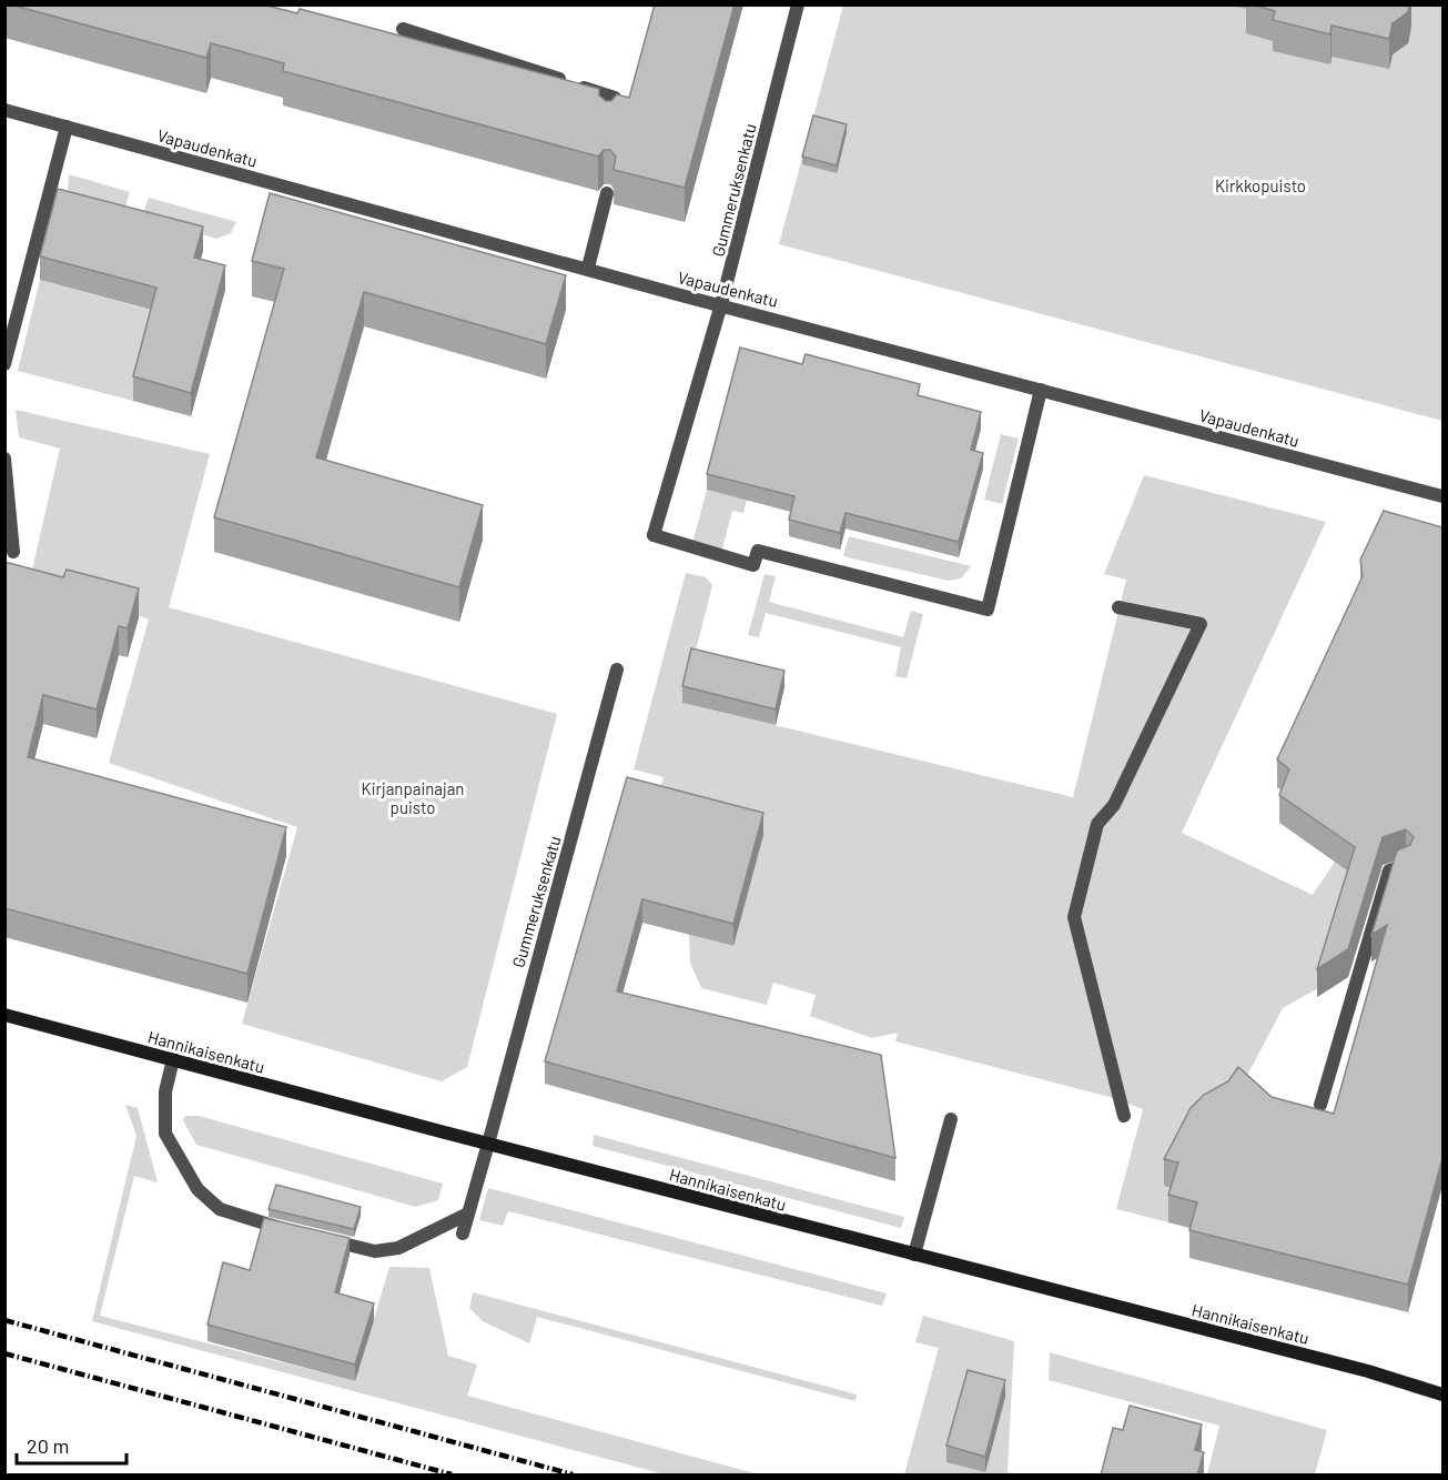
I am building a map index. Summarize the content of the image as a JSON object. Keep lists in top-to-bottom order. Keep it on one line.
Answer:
{"streets":{"main road":["Hannikaisenkatu"],"street":["Vapaudenkatu","Gummeruksenkatu"]},"crossings":[["Vapaudenkatu","Gummeruksenkatu"],["Gummeruksenkatu","Hannikaisenkatu"]],"parks":["Kirkkopuisto","Kirjanpainajan puisto"],"scale_bar":"20 m"}
